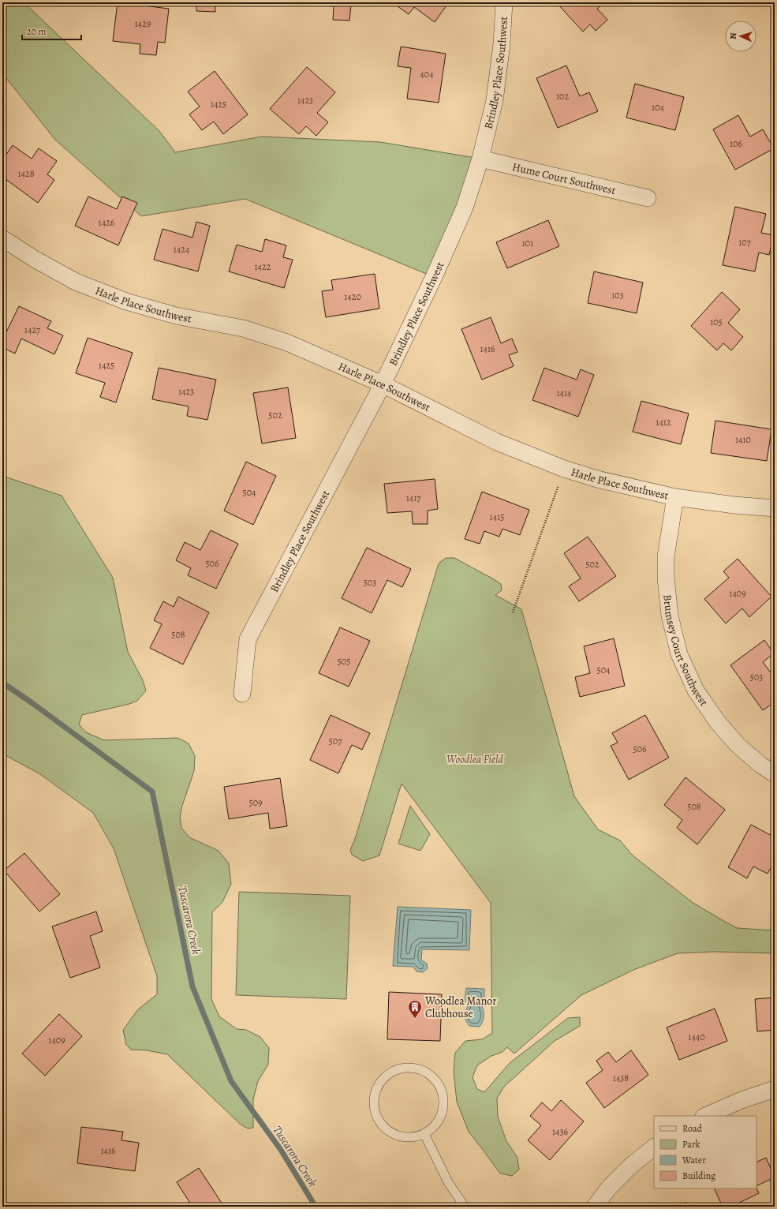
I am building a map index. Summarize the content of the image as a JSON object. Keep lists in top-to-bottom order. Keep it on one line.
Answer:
{"streets":{"street":["Brindley Place Southwest","Hume Court Southwest","Harle Place Southwest","Brumsey Court Southwest"]},"crossings":[["Brindley Place Southwest","Hume Court Southwest"],["Brindley Place Southwest","Harle Place Southwest"],["Harle Place Southwest","Brumsey Court Southwest"]],"water":["Tuscarora Creek"],"parks":["Woodlea Field"],"places":{"building":["Woodlea Manor Clubhouse"]},"house_numbers":["1429","404","102","1423","1425","104","106","1428","1426","107","101","1424","1422","103","1420","105","1427","1416","1425","1423","1414","502","1412","1410","504","1417","1415","506","502","503","1409","508","505","504","503","507","506","509","508","1440","1409","1438","1436","1416"],"legend":["Road","Park","Water","Building"],"scale_bar":"20 m","north":"left"}
